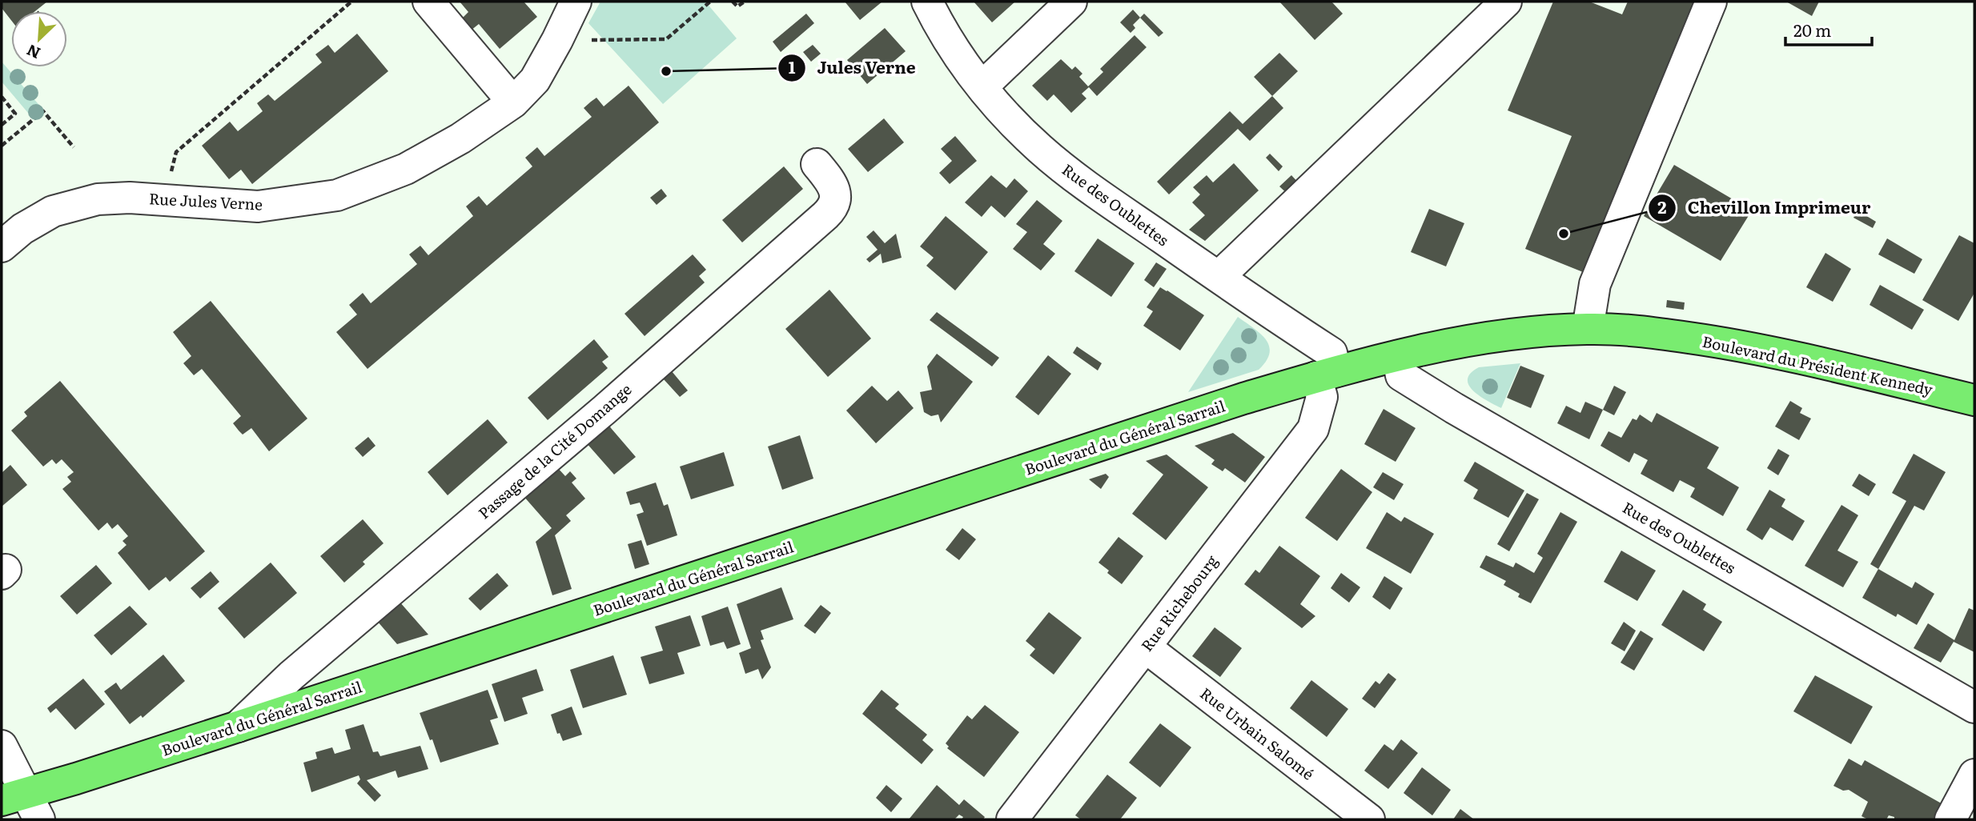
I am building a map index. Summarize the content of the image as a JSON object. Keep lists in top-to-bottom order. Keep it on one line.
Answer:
{"streets":{"main road":["Boulevard du Président Kennedy","Boulevard du Général Sarrail"],"street":["Rue Jules Verne","Rue des Oublettes","Passage de la Cité Domange","Rue Richebourg","Rue Urbain Salomé"]},"crossings":[["Rue des Oublettes","Boulevard du Président Kennedy"],["Rue des Oublettes","Boulevard du Général Sarrail"],["Rue des Oublettes","Rue Richebourg"],["Boulevard du Président Kennedy","Boulevard du Général Sarrail"],["Boulevard du Président Kennedy","Rue Richebourg"],["Boulevard du Général Sarrail","Passage de la Cité Domange"],["Boulevard du Général Sarrail","Rue Richebourg"],["Rue Richebourg","Rue Urbain Salomé"]],"places":["Jules Verne","Chevillon Imprimeur"],"scale_bar":"20 m","north":"bottom left"}
